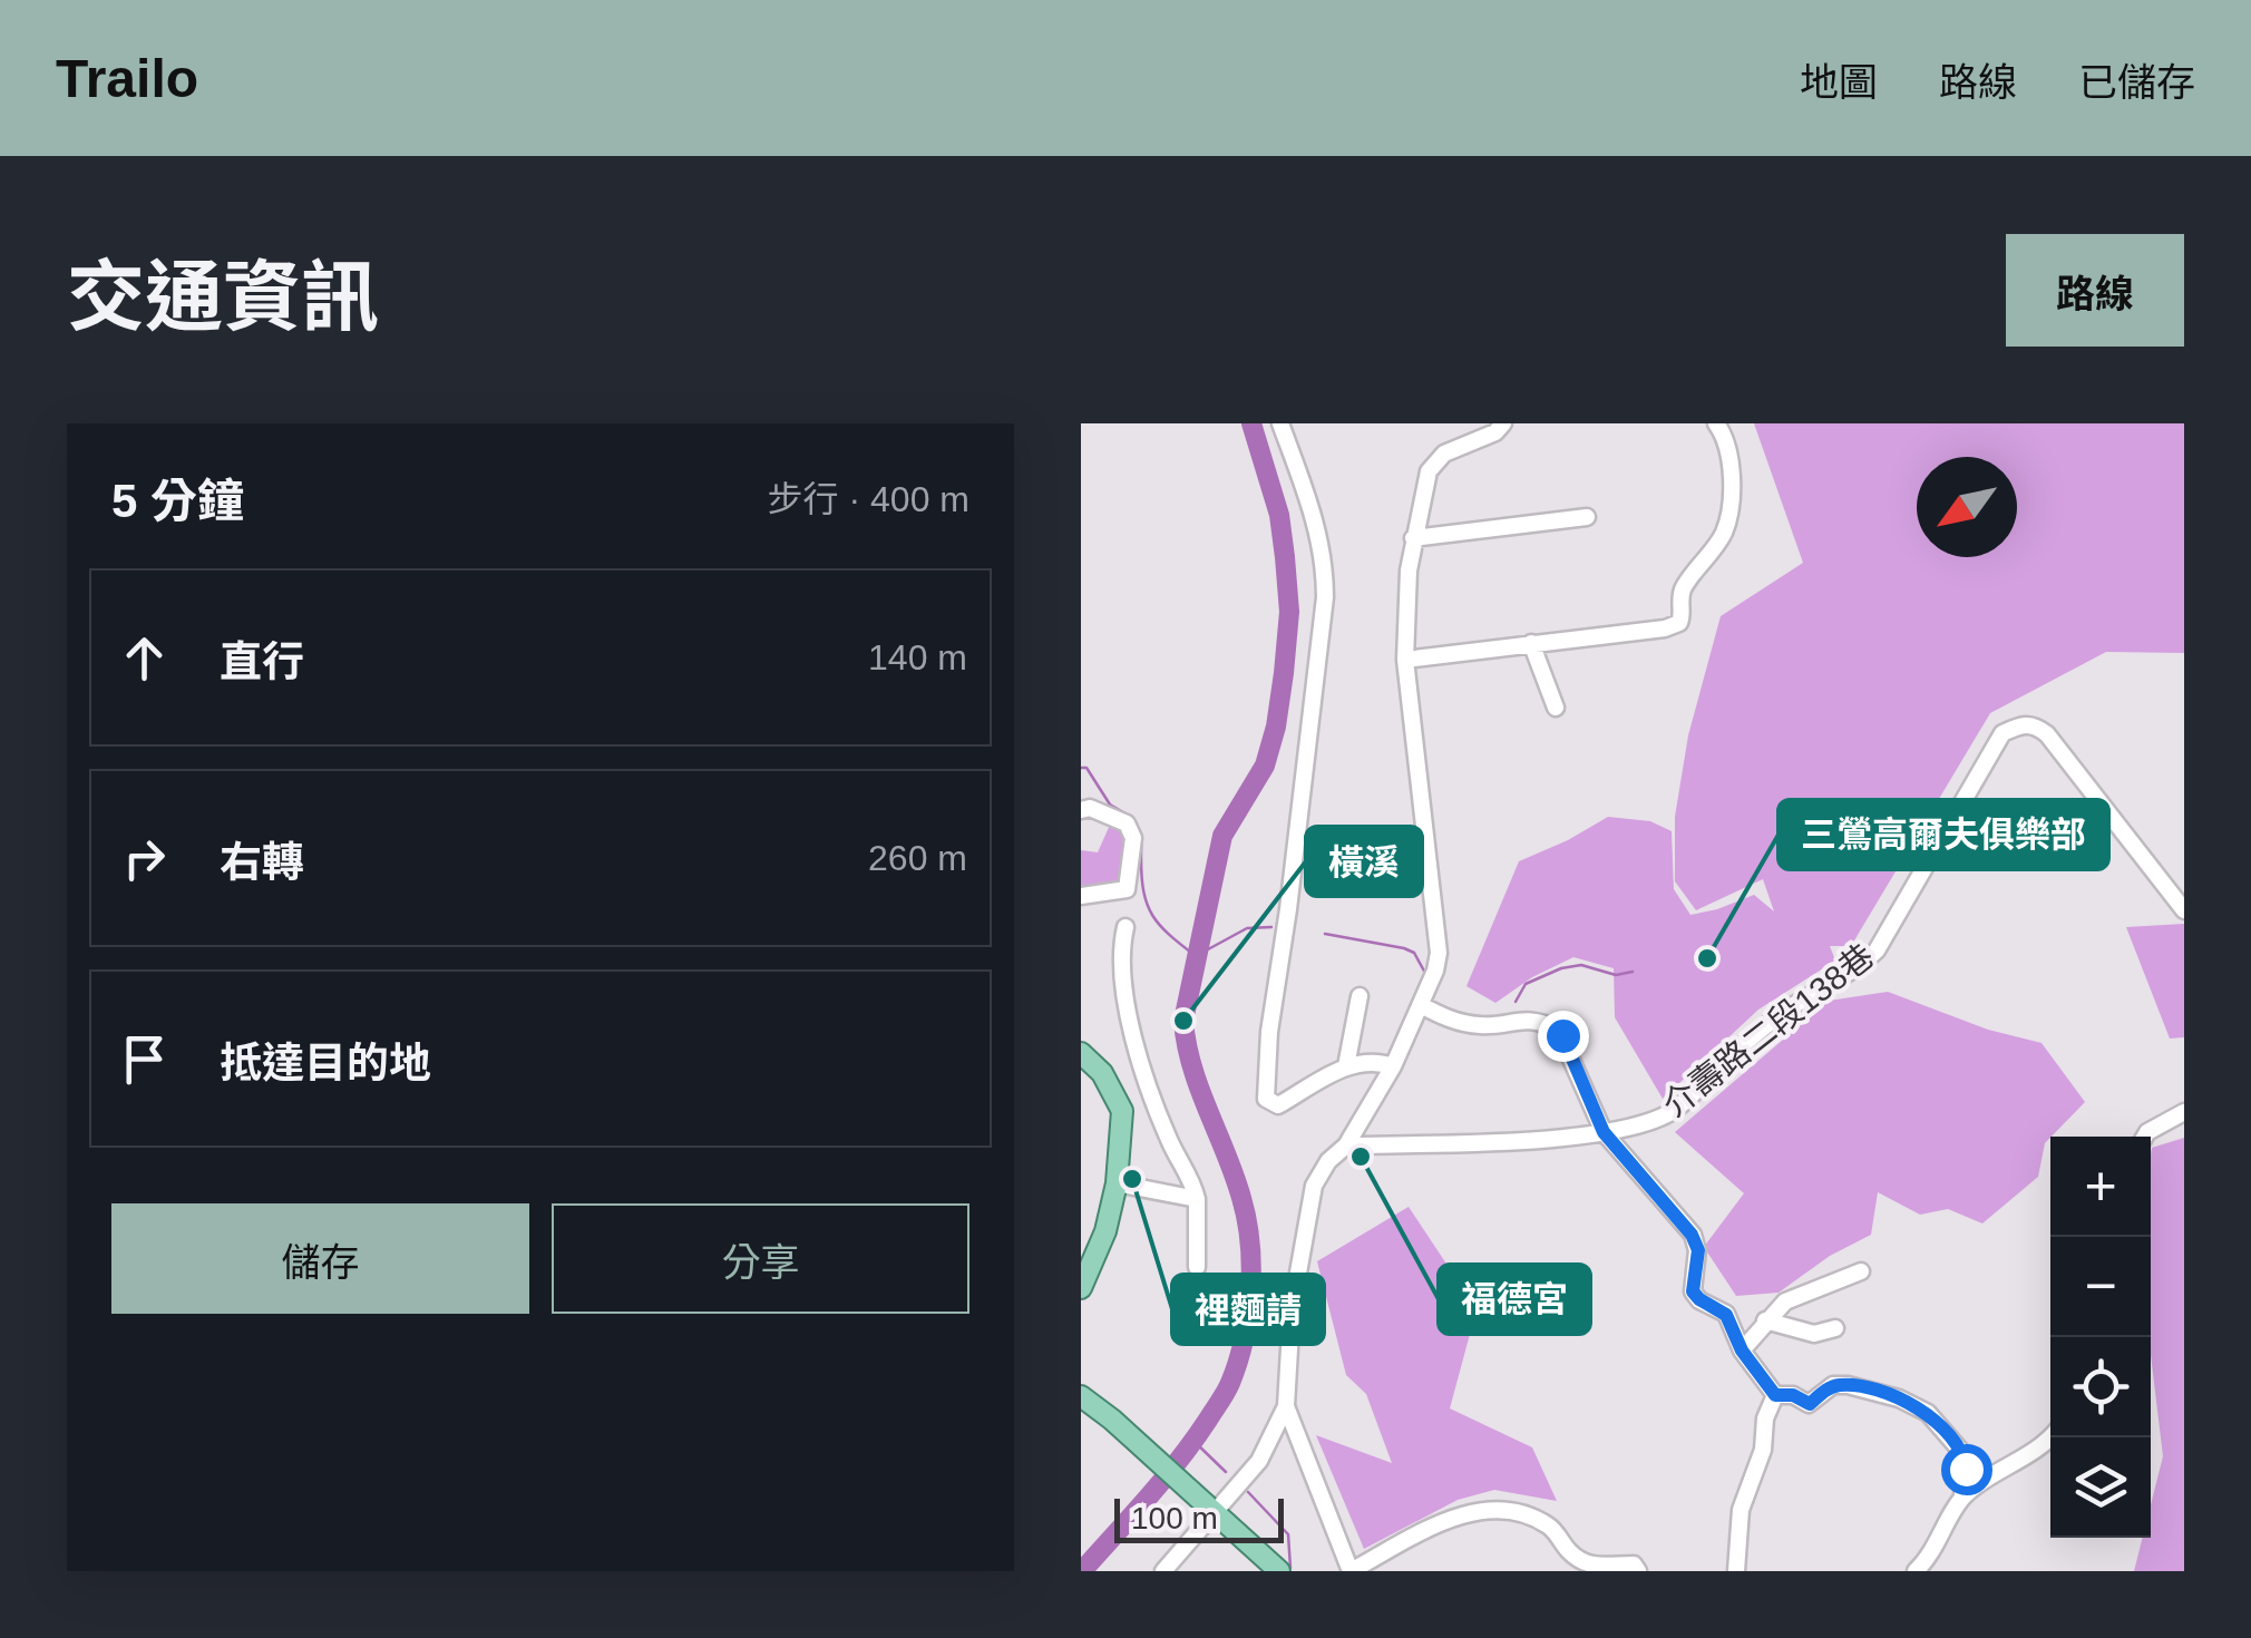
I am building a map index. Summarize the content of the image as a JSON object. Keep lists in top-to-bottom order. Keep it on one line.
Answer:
{"streets":{"street":["介壽路二段138巷"]},"places":["三鶯高爾夫俱樂部","橫溪","福德宮","裡麵請"],"scale_bar":"100 m","north":"bottom left","page":{"header":"Trailo","nav":["地圖","路線","已儲存"],"title":"交通資訊","buttons":["路線",["儲存","分享"]],"heading":["5 分鐘","步行 · 400 m"],"list":[["直行","140 m"],["右轉","260 m"],"抵達目的地"],"map_buttons":["+","−"],"scale":"100 m"}}
